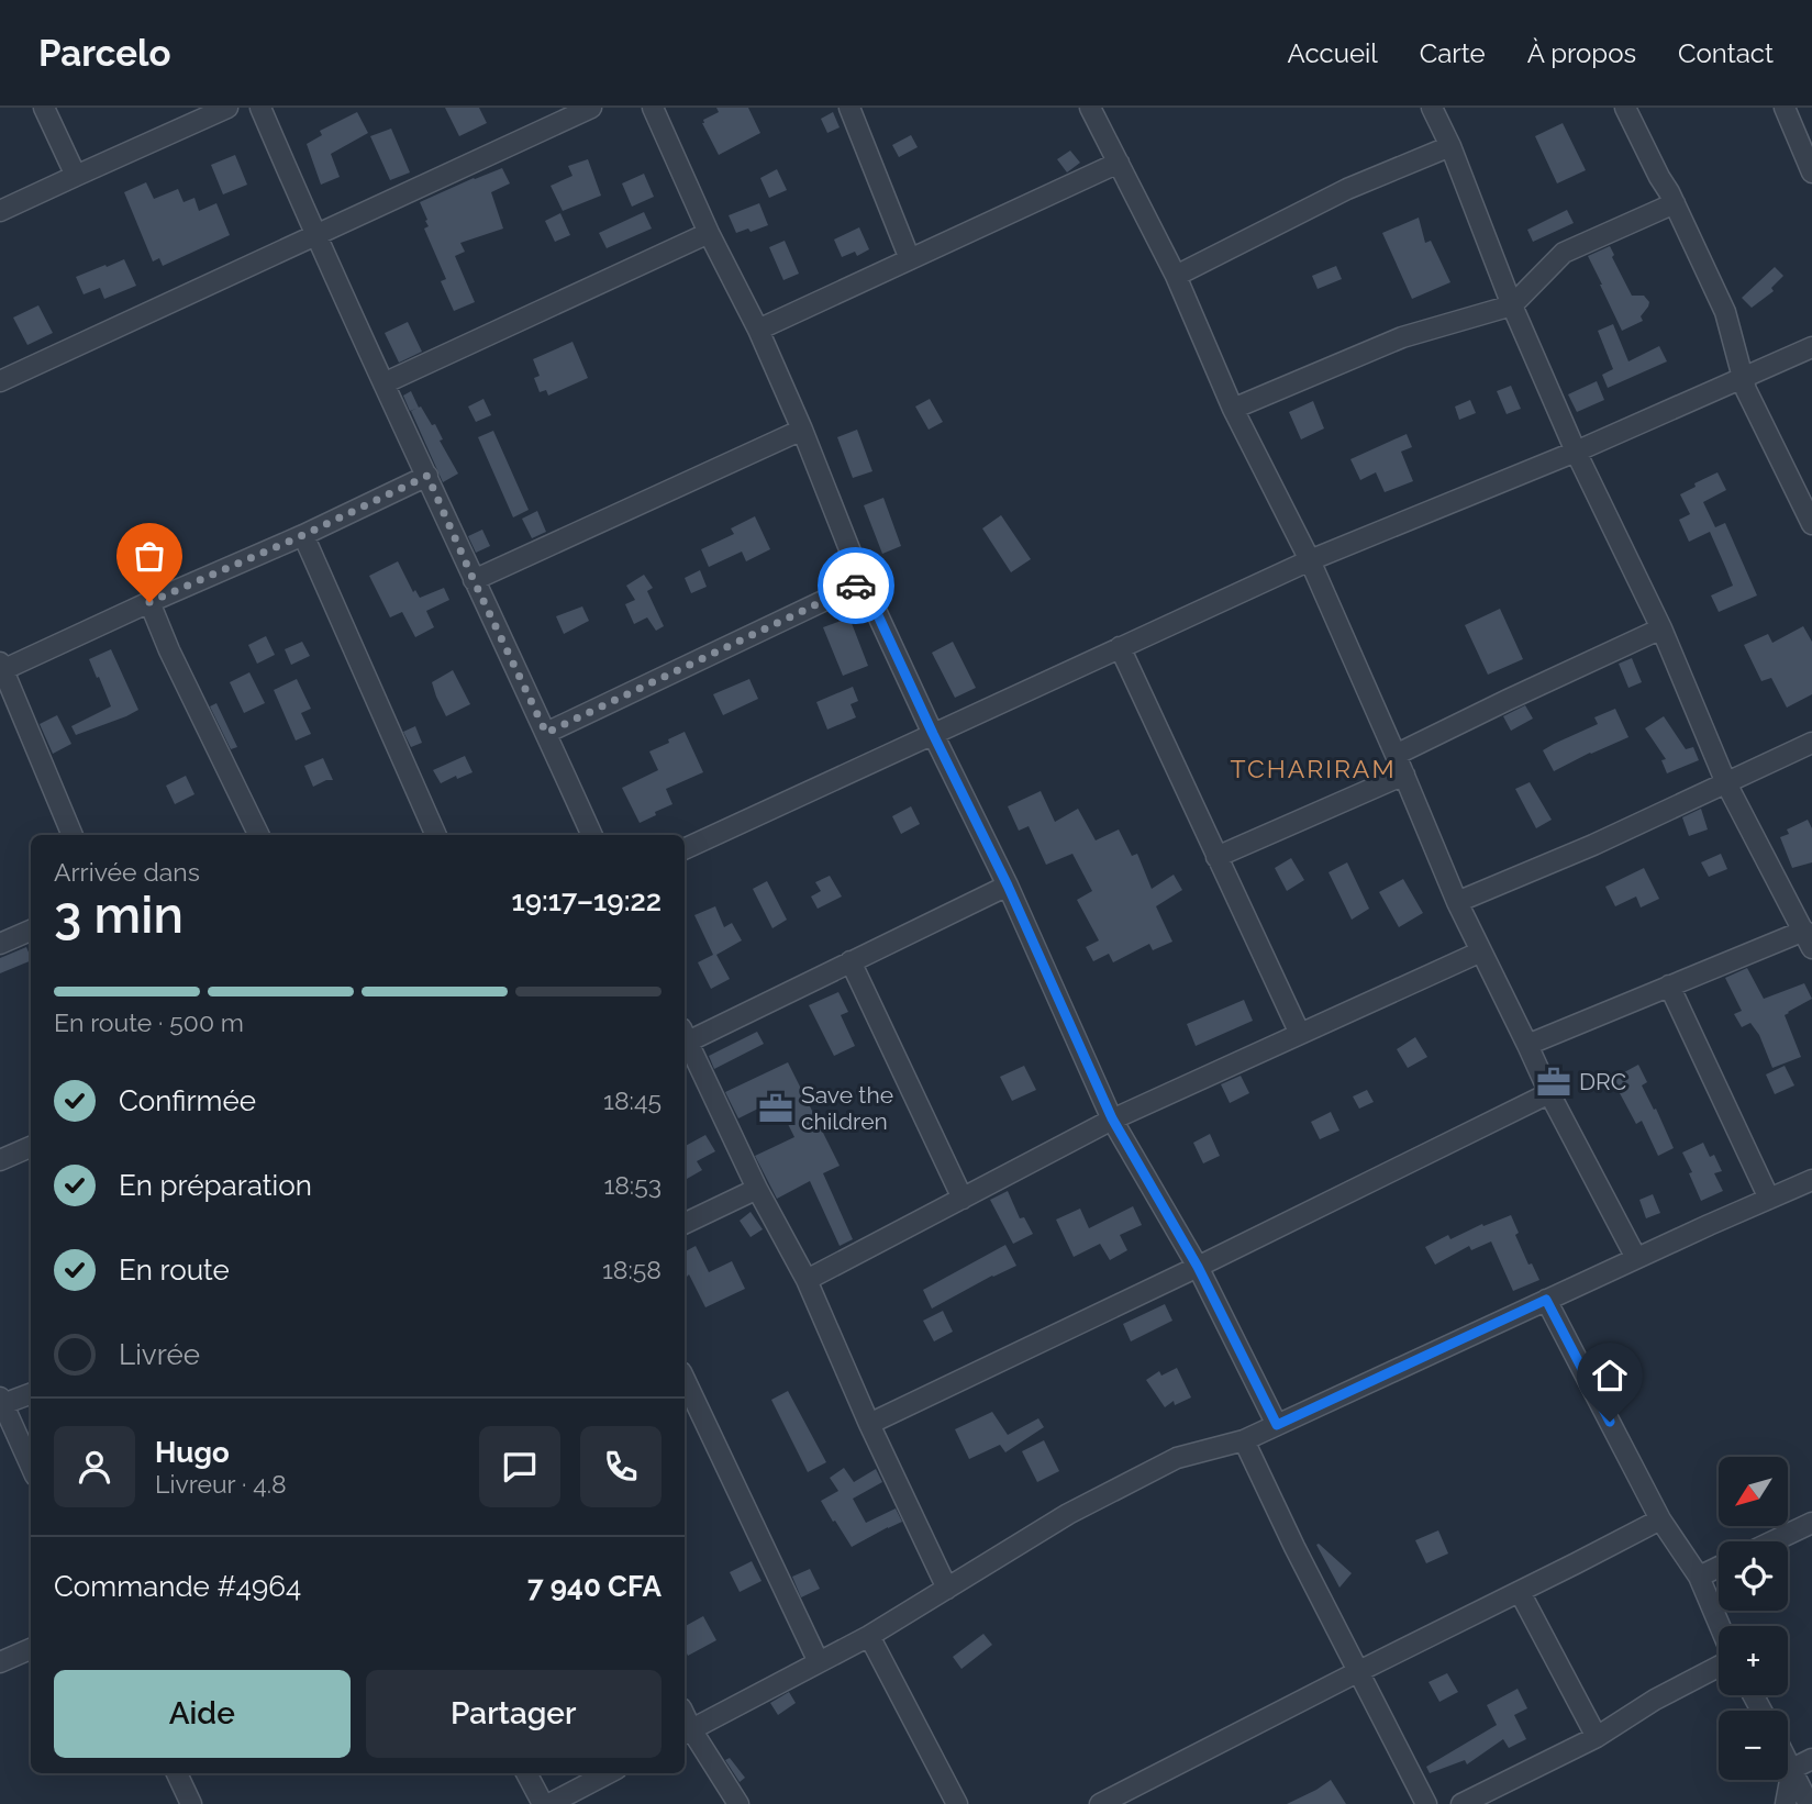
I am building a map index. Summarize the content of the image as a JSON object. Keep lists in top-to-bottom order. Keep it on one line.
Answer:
{"districts":["TCHARIRAM"],"places":{"office":["DRC","Save the children"]},"north":"bottom left","page":{"header":"Parcelo","nav":["Accueil","Carte","À propos","Contact"],"heading":["3 min","Arrivée dans","19:17–19:22"],"panel":["Hugo","Livreur · 4.8","Commande #4964","7 940 CFA"],"bar":"En route · 500 m","list":[["Confirmée","18:45"],["En préparation","18:53"],["En route","18:58"],"Livrée"],"map_buttons":["+","−"],"buttons":["Aide","Partager"]}}
